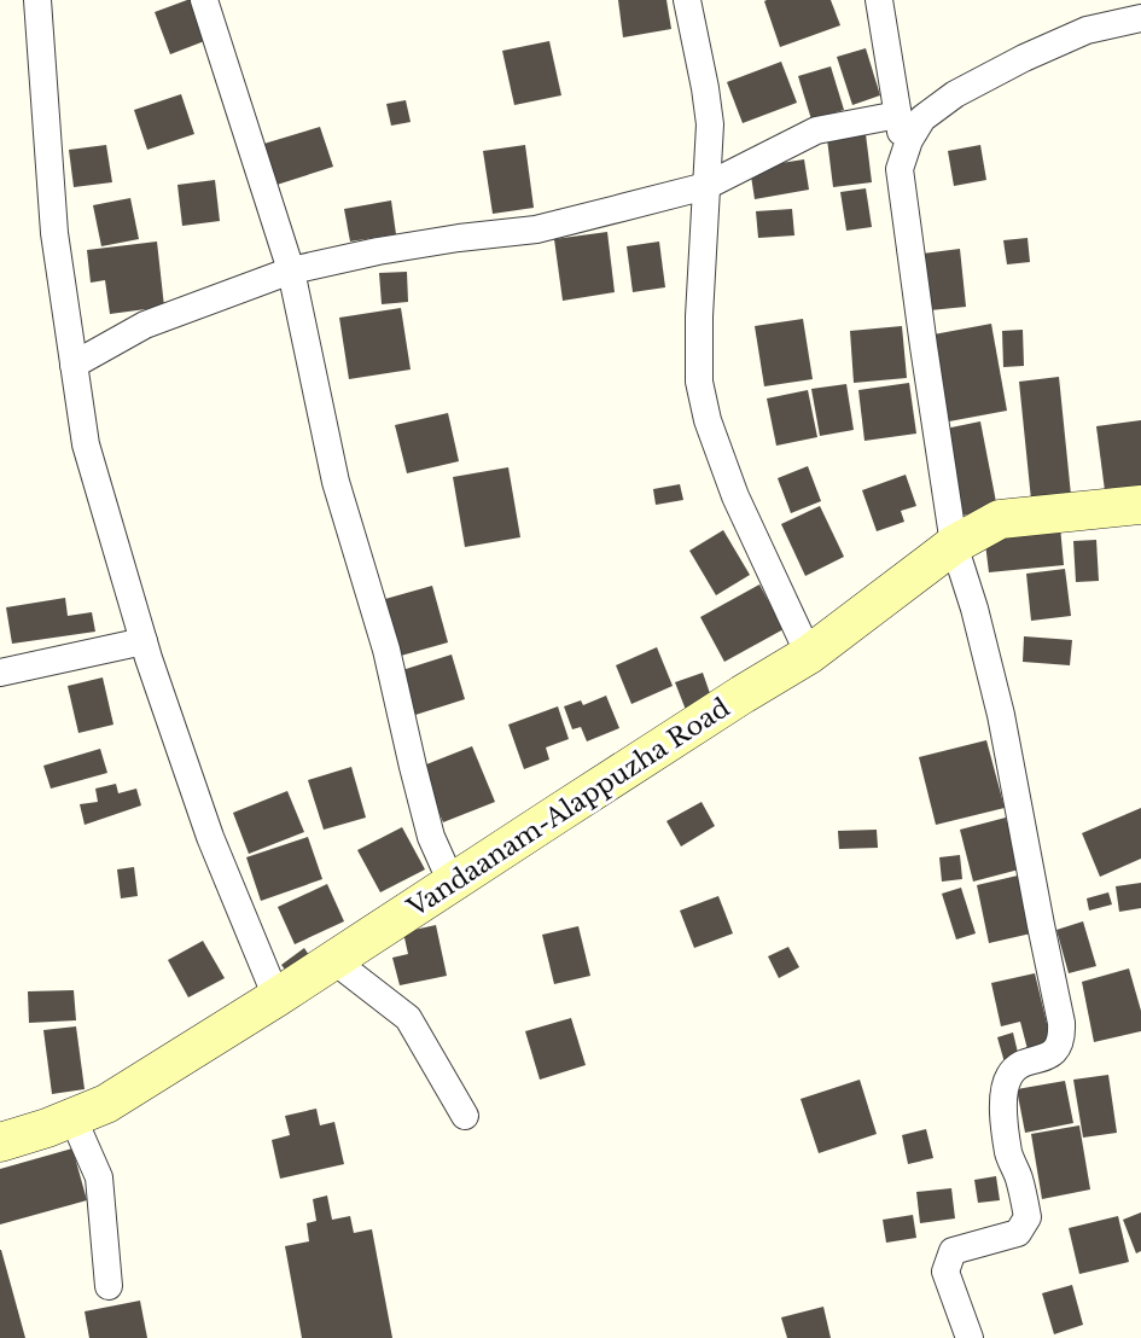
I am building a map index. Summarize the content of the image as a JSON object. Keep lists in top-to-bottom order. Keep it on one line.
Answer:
{"streets":{"main road":["Vandaanam-Alappuzha Road"]}}
